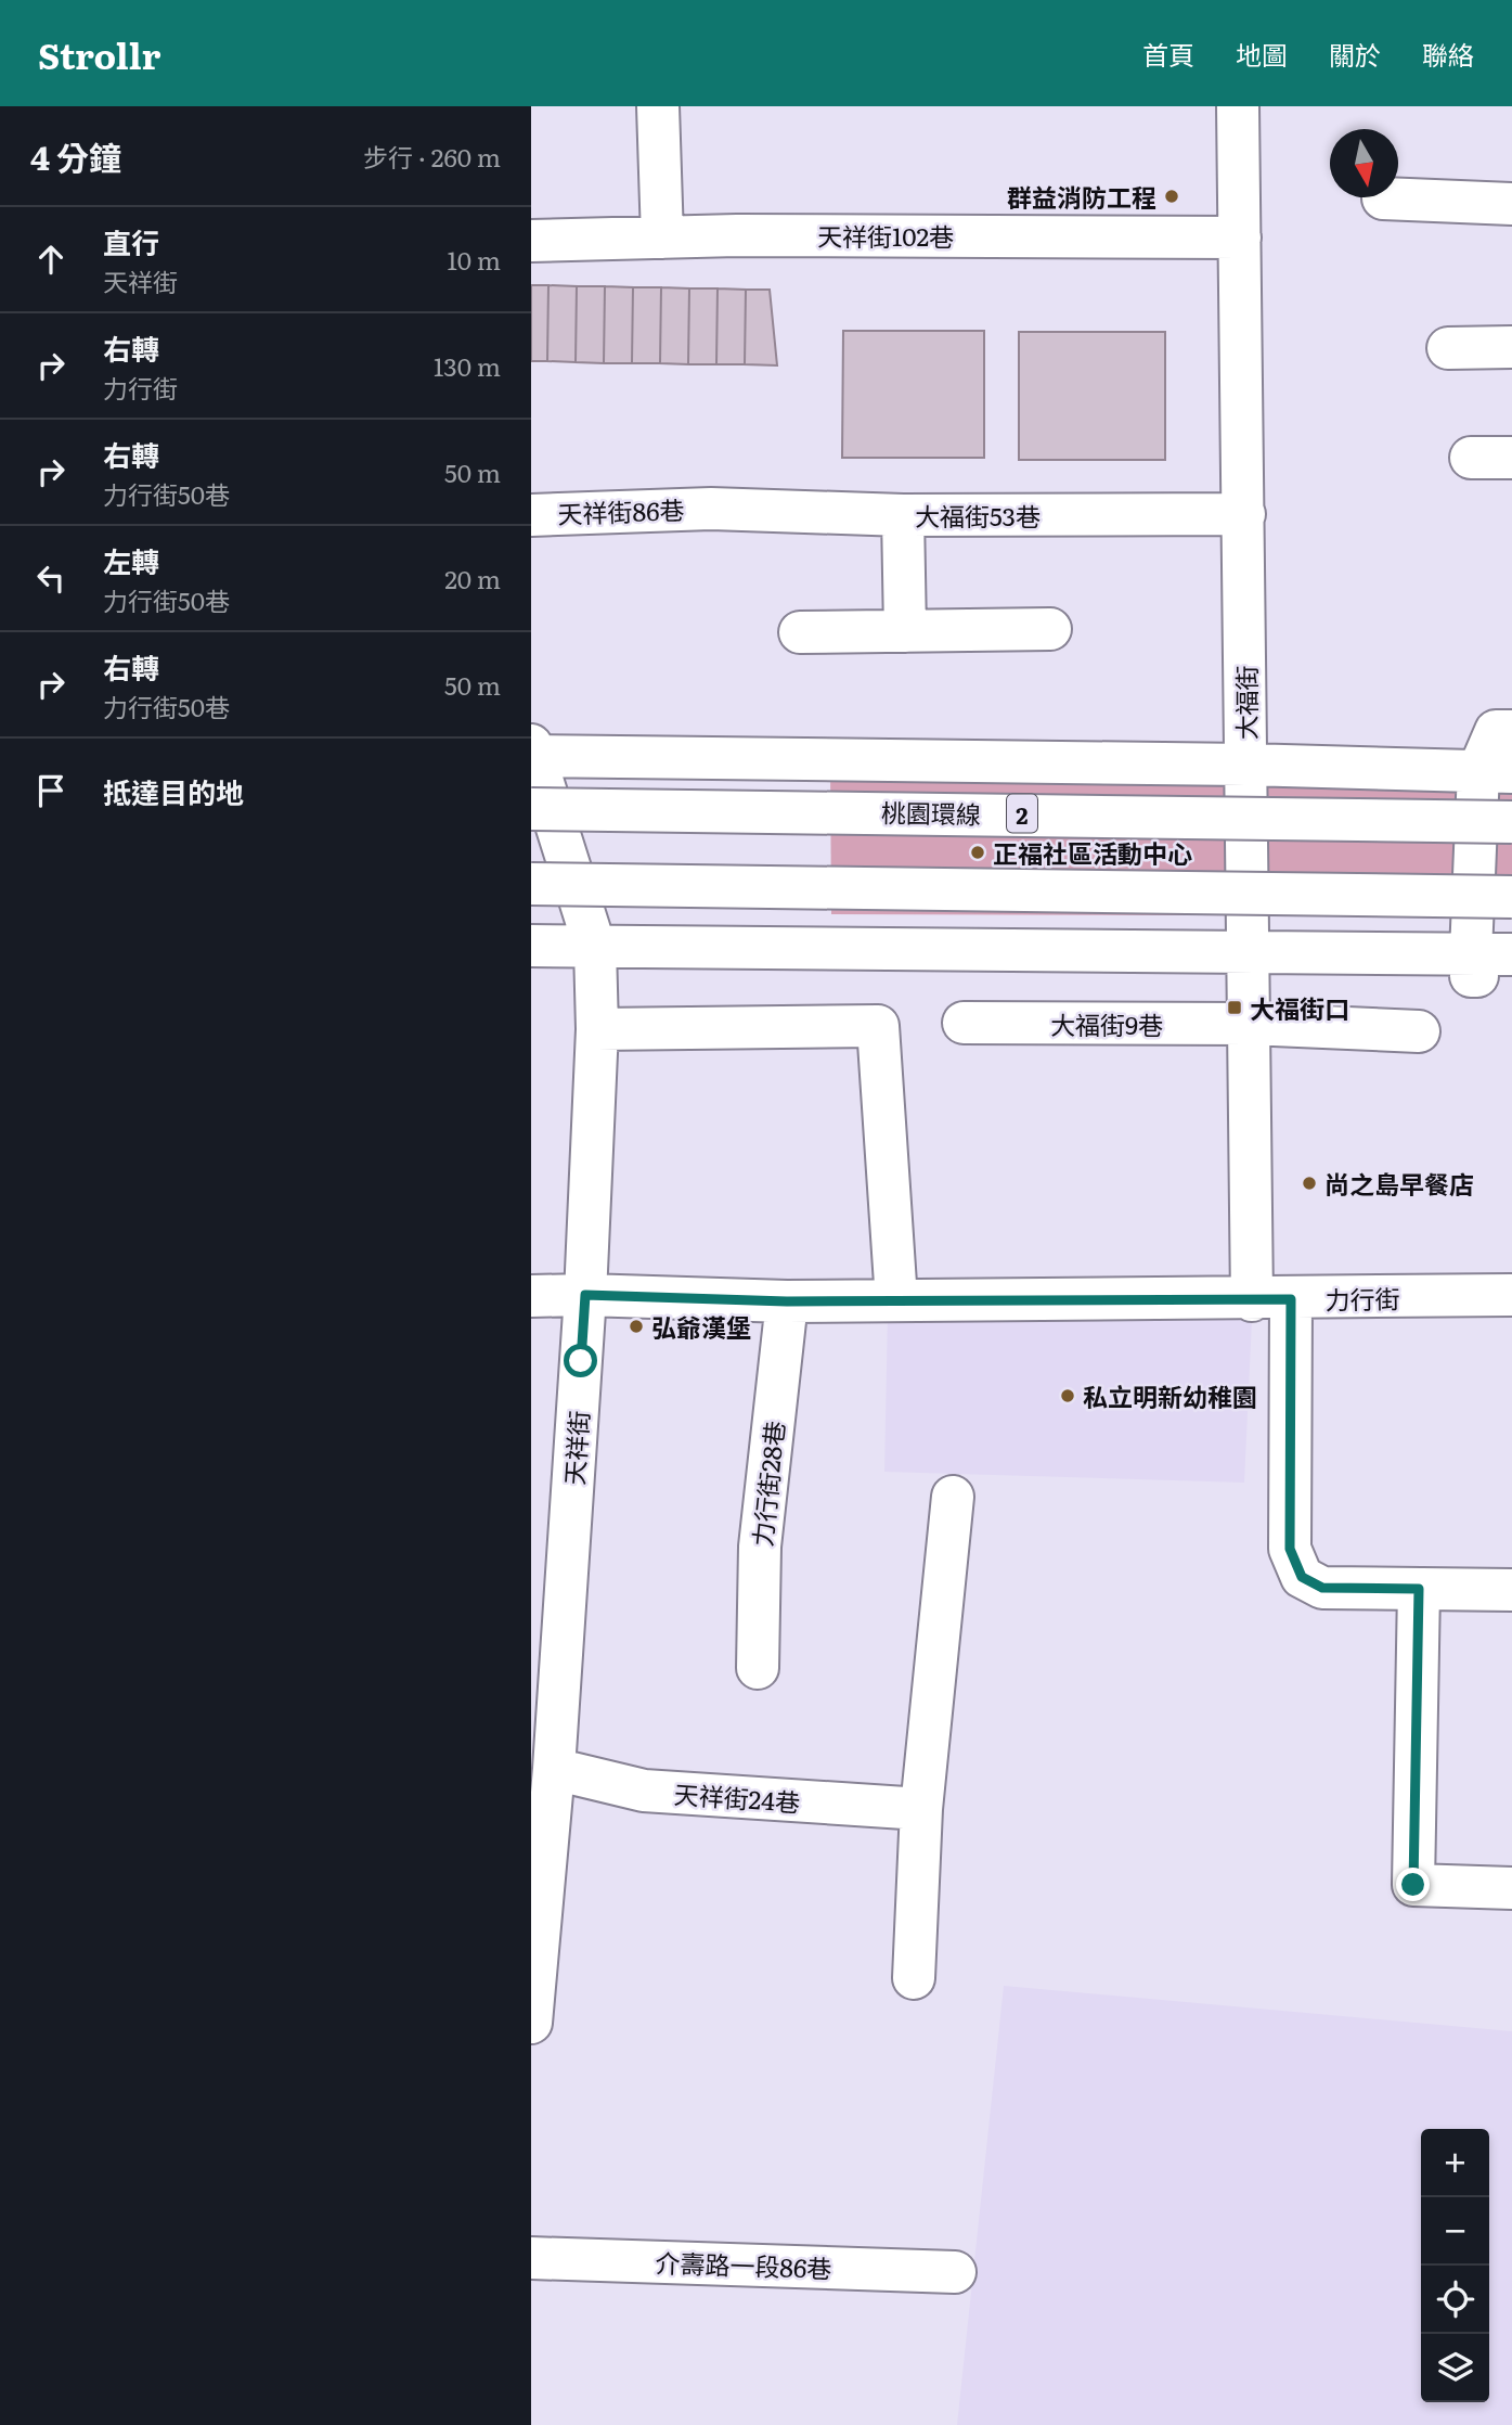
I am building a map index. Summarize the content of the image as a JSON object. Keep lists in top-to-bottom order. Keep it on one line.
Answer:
{"streets":{"main road":["天祥街102巷","天祥街86巷","大福街53巷","大福街","桃園環線","2","大福街9巷","力行街","天祥街","力行街28巷","天祥街24巷","介壽路一段86巷"]},"crossings":[["天祥街102巷","大福街"],["天祥街86巷","大福街53巷"],["大福街53巷","大福街"],["大福街","大福街9巷"],["大福街","力行街"],["力行街","天祥街"],["力行街","力行街28巷"],["天祥街","天祥街24巷"]],"places":{"other":["群益消防工程","正福社區活動中心","尚之島早餐店","弘爺漢堡","私立明新幼稚園"],"transit":["大福街口"]},"north":"bottom","page":{"header":"Strollr","nav":["首頁","地圖","關於","聯絡"],"heading":["4 分鐘","步行 · 260 m"],"list":[["直行","天祥街","10 m"],["右轉","力行街","130 m"],["右轉","力行街50巷","50 m"],["左轉","力行街50巷","20 m"],["右轉","力行街50巷","50 m"],"抵達目的地"],"map_buttons":["+","−"]}}
